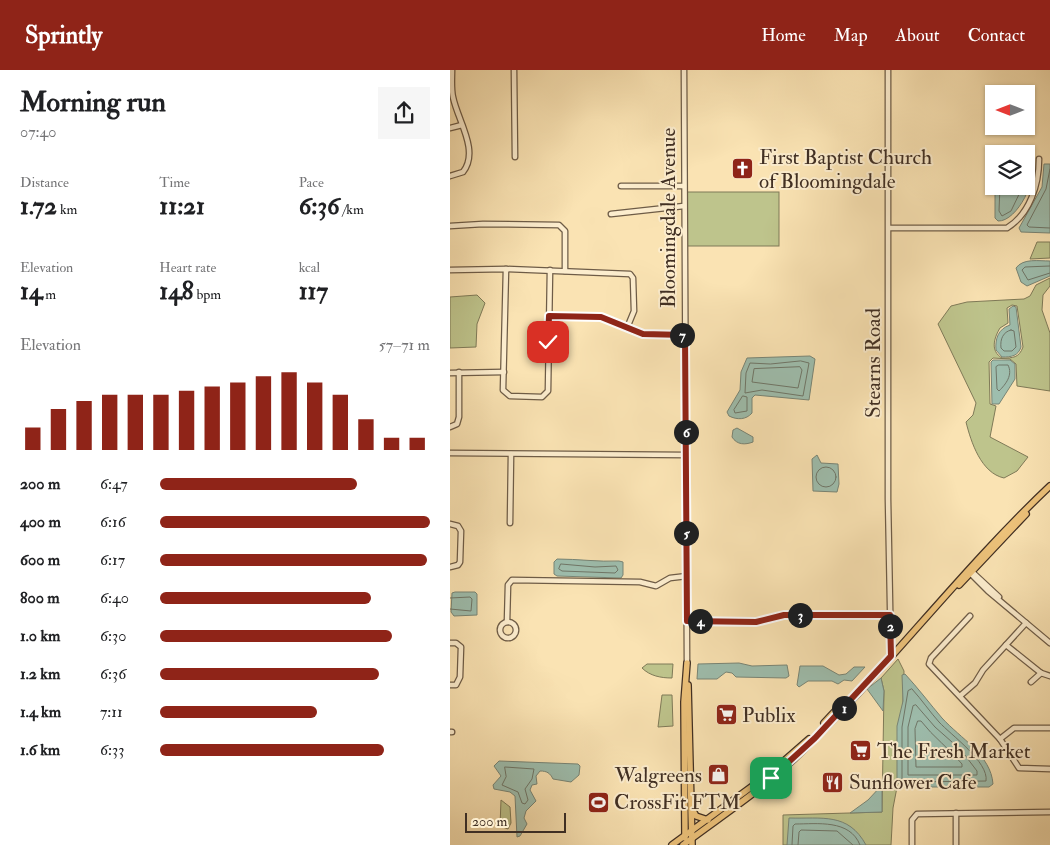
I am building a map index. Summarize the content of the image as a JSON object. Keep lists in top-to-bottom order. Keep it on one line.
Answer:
{"streets":{"main road":["Bloomingdale Avenue"],"street":["Stearns Road"]},"places":{"church":["First Baptist Church of Bloomingdale"],"supermarket":["Publix","The Fresh Market"],"shop":["Walgreens"],"restaurant":["Sunflower Cafe"],"sports":["CrossFit FTM"]},"scale_bar":"200 m","north":"left","page":{"header":"Sprintly","nav":["Home","Map","About","Contact"],"heading":["Morning run","07:40"],"stats":[["Distance","1.72 km"],["Time","11:21"],["Pace","6:36 /km"],["Elevation","14 m"],["Heart rate","148 bpm"],["kcal","117"]],"pins":["7","6","5","3","4","2","1"],"chart":["Elevation","57–71 m"],"list":[{"name":"200 m","note":"6:47"},{"name":"400 m","note":"6:16"},{"name":"600 m","note":"6:17"},{"name":"800 m","note":"6:40"},{"name":"1.0 km","note":"6:30"},{"name":"1.2 km","note":"6:36"},{"name":"1.4 km","note":"7:11"},{"name":"1.6 km","note":"6:33"}],"scale":"200 m"}}
